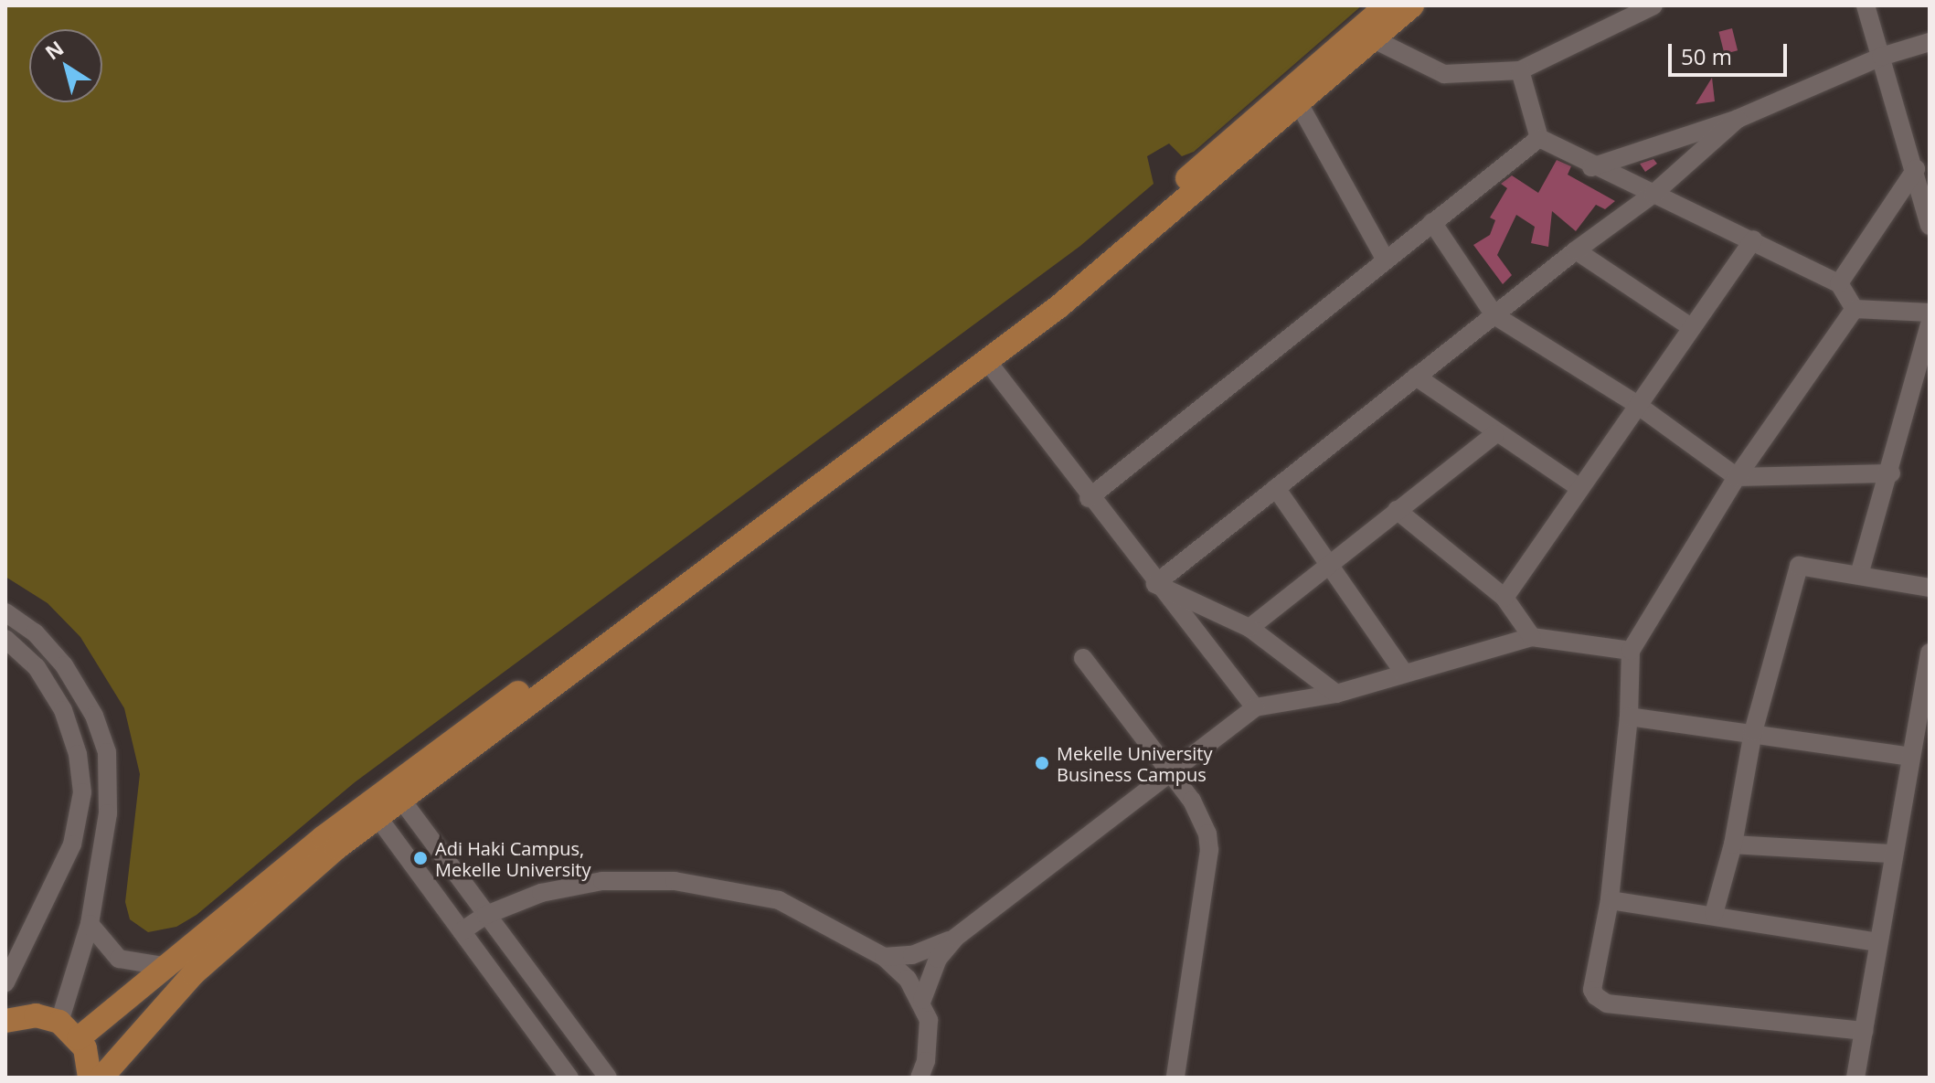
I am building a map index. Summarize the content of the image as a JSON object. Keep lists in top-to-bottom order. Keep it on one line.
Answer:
{"places":["Mekelle University Business Campus","Adi Haki Campus, Mekelle University"],"scale_bar":"50 m","north":"top left"}
